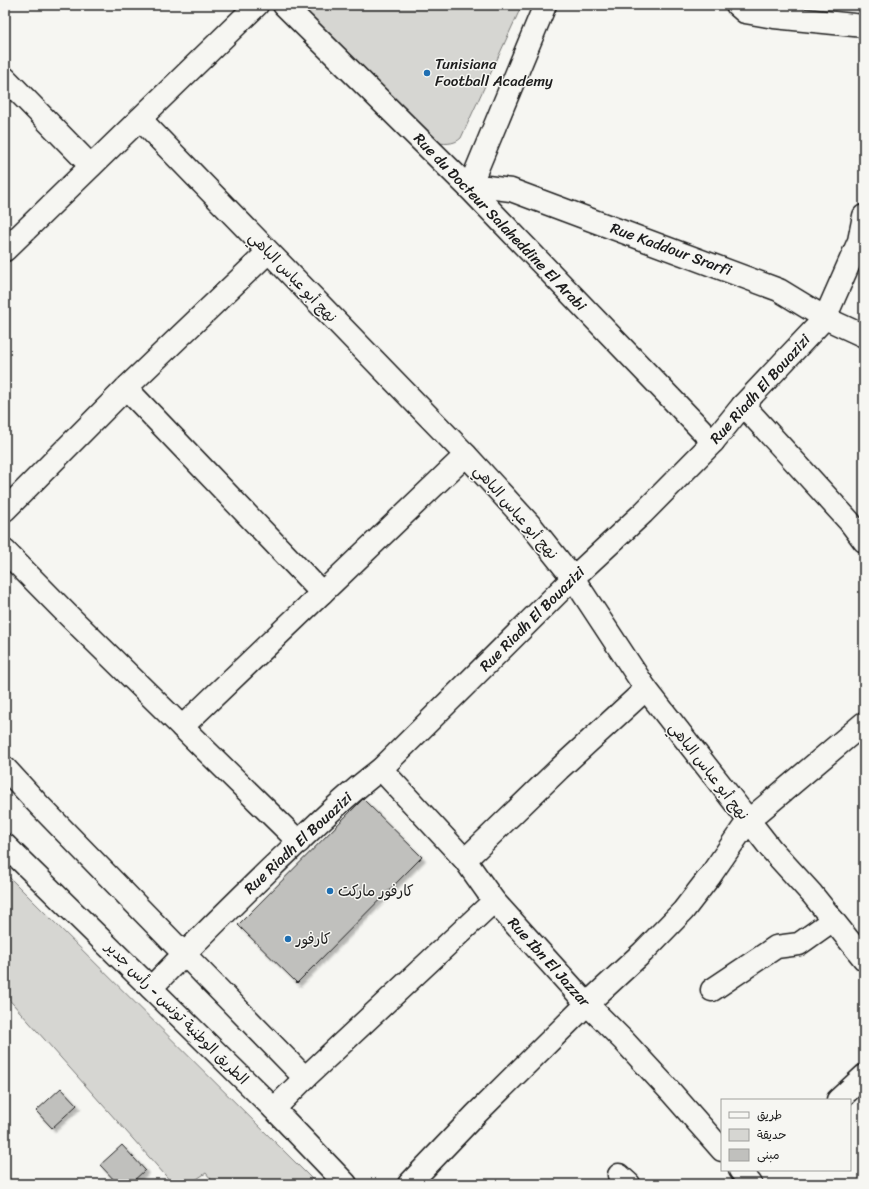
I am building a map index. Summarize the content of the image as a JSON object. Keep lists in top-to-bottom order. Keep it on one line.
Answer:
{"streets":{"street":["Rue du Docteur Salaheddine El Arabi","Rue Kaddour Srarfi","نهج أبو عباس الباهي","Rue Riadh El Bouazizi","Rue Ibn El Jazzar","الطريق الوطنية تونس - رأس جدير"]},"crossings":[["Rue du Docteur Salaheddine El Arabi","Rue Kaddour Srarfi"],["Rue du Docteur Salaheddine El Arabi","Rue Riadh El Bouazizi"],["Rue Kaddour Srarfi","Rue Riadh El Bouazizi"],["نهج أبو عباس الباهي","Rue Riadh El Bouazizi"],["Rue Riadh El Bouazizi","Rue Ibn El Jazzar"],["Rue Riadh El Bouazizi","الطريق الوطنية تونس - رأس جدير"]],"places":["Tunisiana Football Academy","كارفور ماركت","كارفور"],"legend":["طريق","حديقة","مبنى"]}
